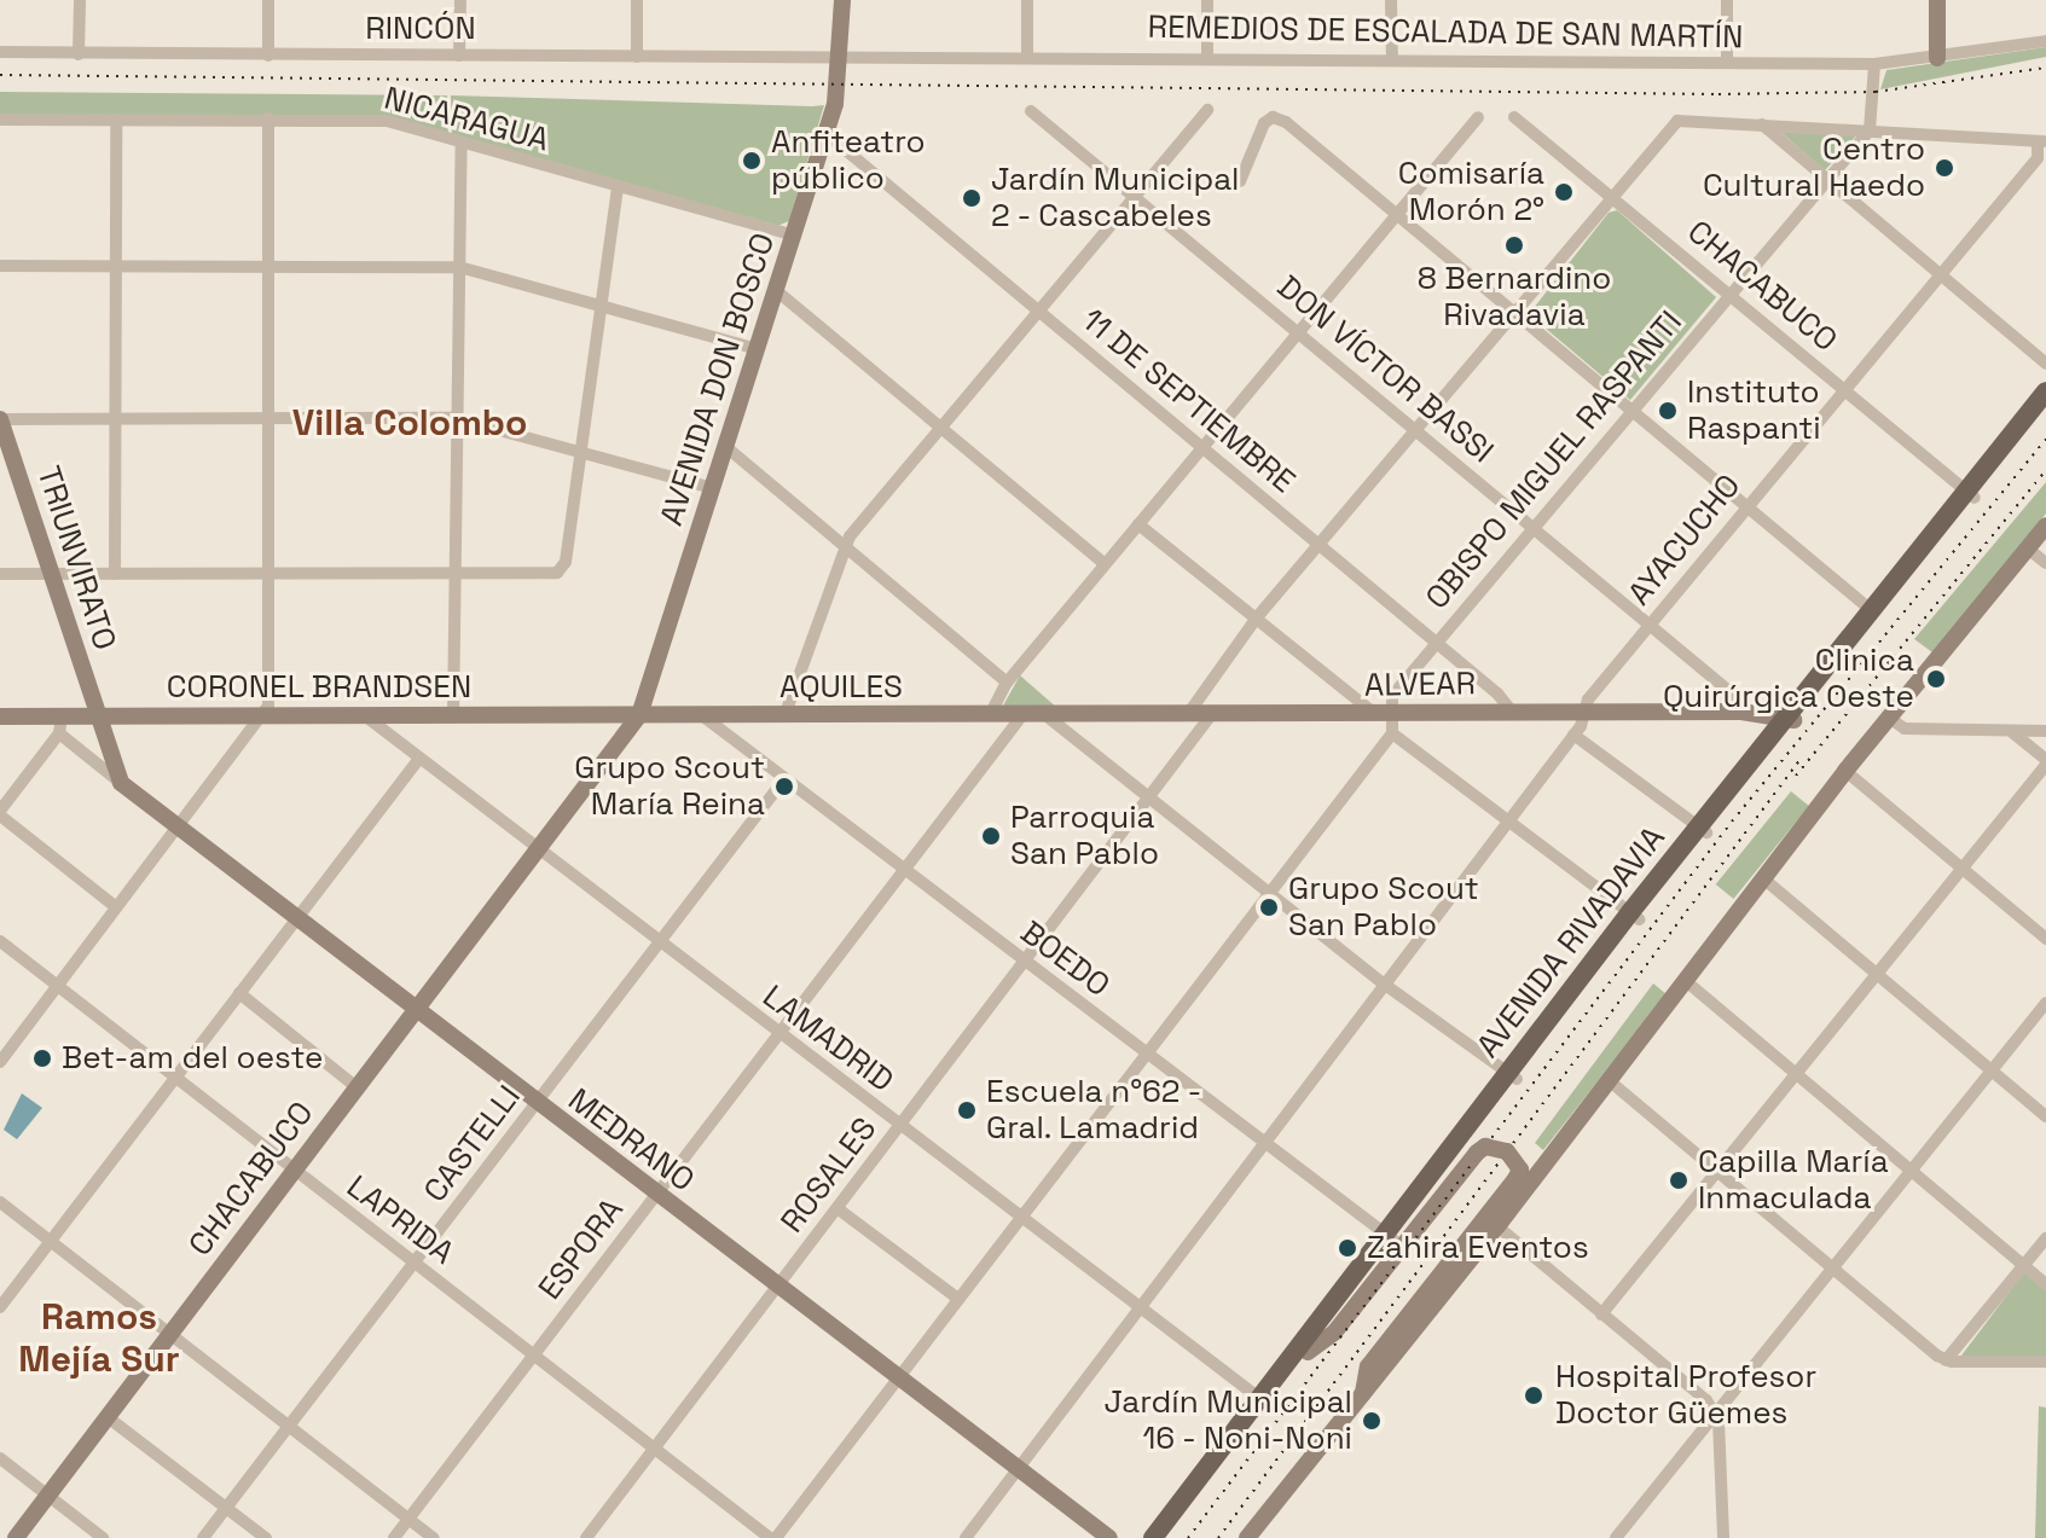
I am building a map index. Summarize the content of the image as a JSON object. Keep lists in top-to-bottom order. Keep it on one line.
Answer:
{"streets":{"main road":["AVENIDA RIVADAVIA"],"street":["RINCÓN","REMEDIOS DE ESCALADA DE SAN MARTÍN","NICARAGUA","CHACABUCO","DON VÍCTOR BASSI","AVENIDA DON BOSCO","11 DE SEPTIEMBRE","OBISPO MIGUEL RASPANTI","AYACUCHO","TRIUNVIRATO","ALVEAR","CORONEL BRANDSEN","AQUILES","BOEDO","LAMADRID","MEDRANO","CASTELLI","ROSALES","LAPRIDA","ESPORA"]},"crossings":[["RINCÓN","REMEDIOS DE ESCALADA DE SAN MARTÍN"],["RINCÓN","AVENIDA DON BOSCO"],["REMEDIOS DE ESCALADA DE SAN MARTÍN","AVENIDA DON BOSCO"],["NICARAGUA","AVENIDA DON BOSCO"],["CHACABUCO","AVENIDA DON BOSCO"],["CHACABUCO","OBISPO MIGUEL RASPANTI"],["CHACABUCO","AYACUCHO"],["CHACABUCO","CORONEL BRANDSEN"],["CHACABUCO","AQUILES"],["CHACABUCO","AVENIDA RIVADAVIA"],["CHACABUCO","LAMADRID"],["CHACABUCO","MEDRANO"],["CHACABUCO","LAPRIDA"],["DON VÍCTOR BASSI","OBISPO MIGUEL RASPANTI"],["DON VÍCTOR BASSI","AYACUCHO"],["DON VÍCTOR BASSI","ALVEAR"],["AVENIDA DON BOSCO","11 DE SEPTIEMBRE"],["AVENIDA DON BOSCO","CORONEL BRANDSEN"],["AVENIDA DON BOSCO","AQUILES"],["11 DE SEPTIEMBRE","OBISPO MIGUEL RASPANTI"],["11 DE SEPTIEMBRE","ALVEAR"],["OBISPO MIGUEL RASPANTI","ALVEAR"],["AYACUCHO","ALVEAR"],["AYACUCHO","BOEDO"],["AYACUCHO","LAMADRID"],["AYACUCHO","MEDRANO"],["TRIUNVIRATO","CORONEL BRANDSEN"],["ALVEAR","AQUILES"],["ALVEAR","AVENIDA RIVADAVIA"],["ALVEAR","ROSALES"],["CORONEL BRANDSEN","AQUILES"],["CORONEL BRANDSEN","LAMADRID"],["CORONEL BRANDSEN","MEDRANO"],["AQUILES","BOEDO"],["AQUILES","ESPORA"],["AVENIDA RIVADAVIA","BOEDO"],["AVENIDA RIVADAVIA","LAMADRID"],["BOEDO","CASTELLI"],["BOEDO","ROSALES"],["BOEDO","ESPORA"],["LAMADRID","CASTELLI"],["LAMADRID","ROSALES"],["LAMADRID","ESPORA"],["MEDRANO","CASTELLI"],["MEDRANO","ROSALES"],["MEDRANO","ESPORA"],["CASTELLI","LAPRIDA"],["ROSALES","LAPRIDA"],["LAPRIDA","ESPORA"]],"districts":["Villa Colombo","Ramos Mejía Sur"],"places":["Anfiteatro público","Centro Cultural Haedo","Comisaría Morón 2°","Jardín Municipal 2 - Cascabeles","8 Bernardino Rivadavia","Instituto Raspanti","Clinica Quirúrgica Oeste","Grupo Scout María Reina","Parroquia San Pablo","Grupo Scout San Pablo","Bet-am del oeste","Escuela n°62 - Gral. Lamadrid","Capilla María Inmaculada","Zahira Eventos","Hospital Profesor Doctor Güemes","Jardín Municipal 16 - Noni-Noni"]}
